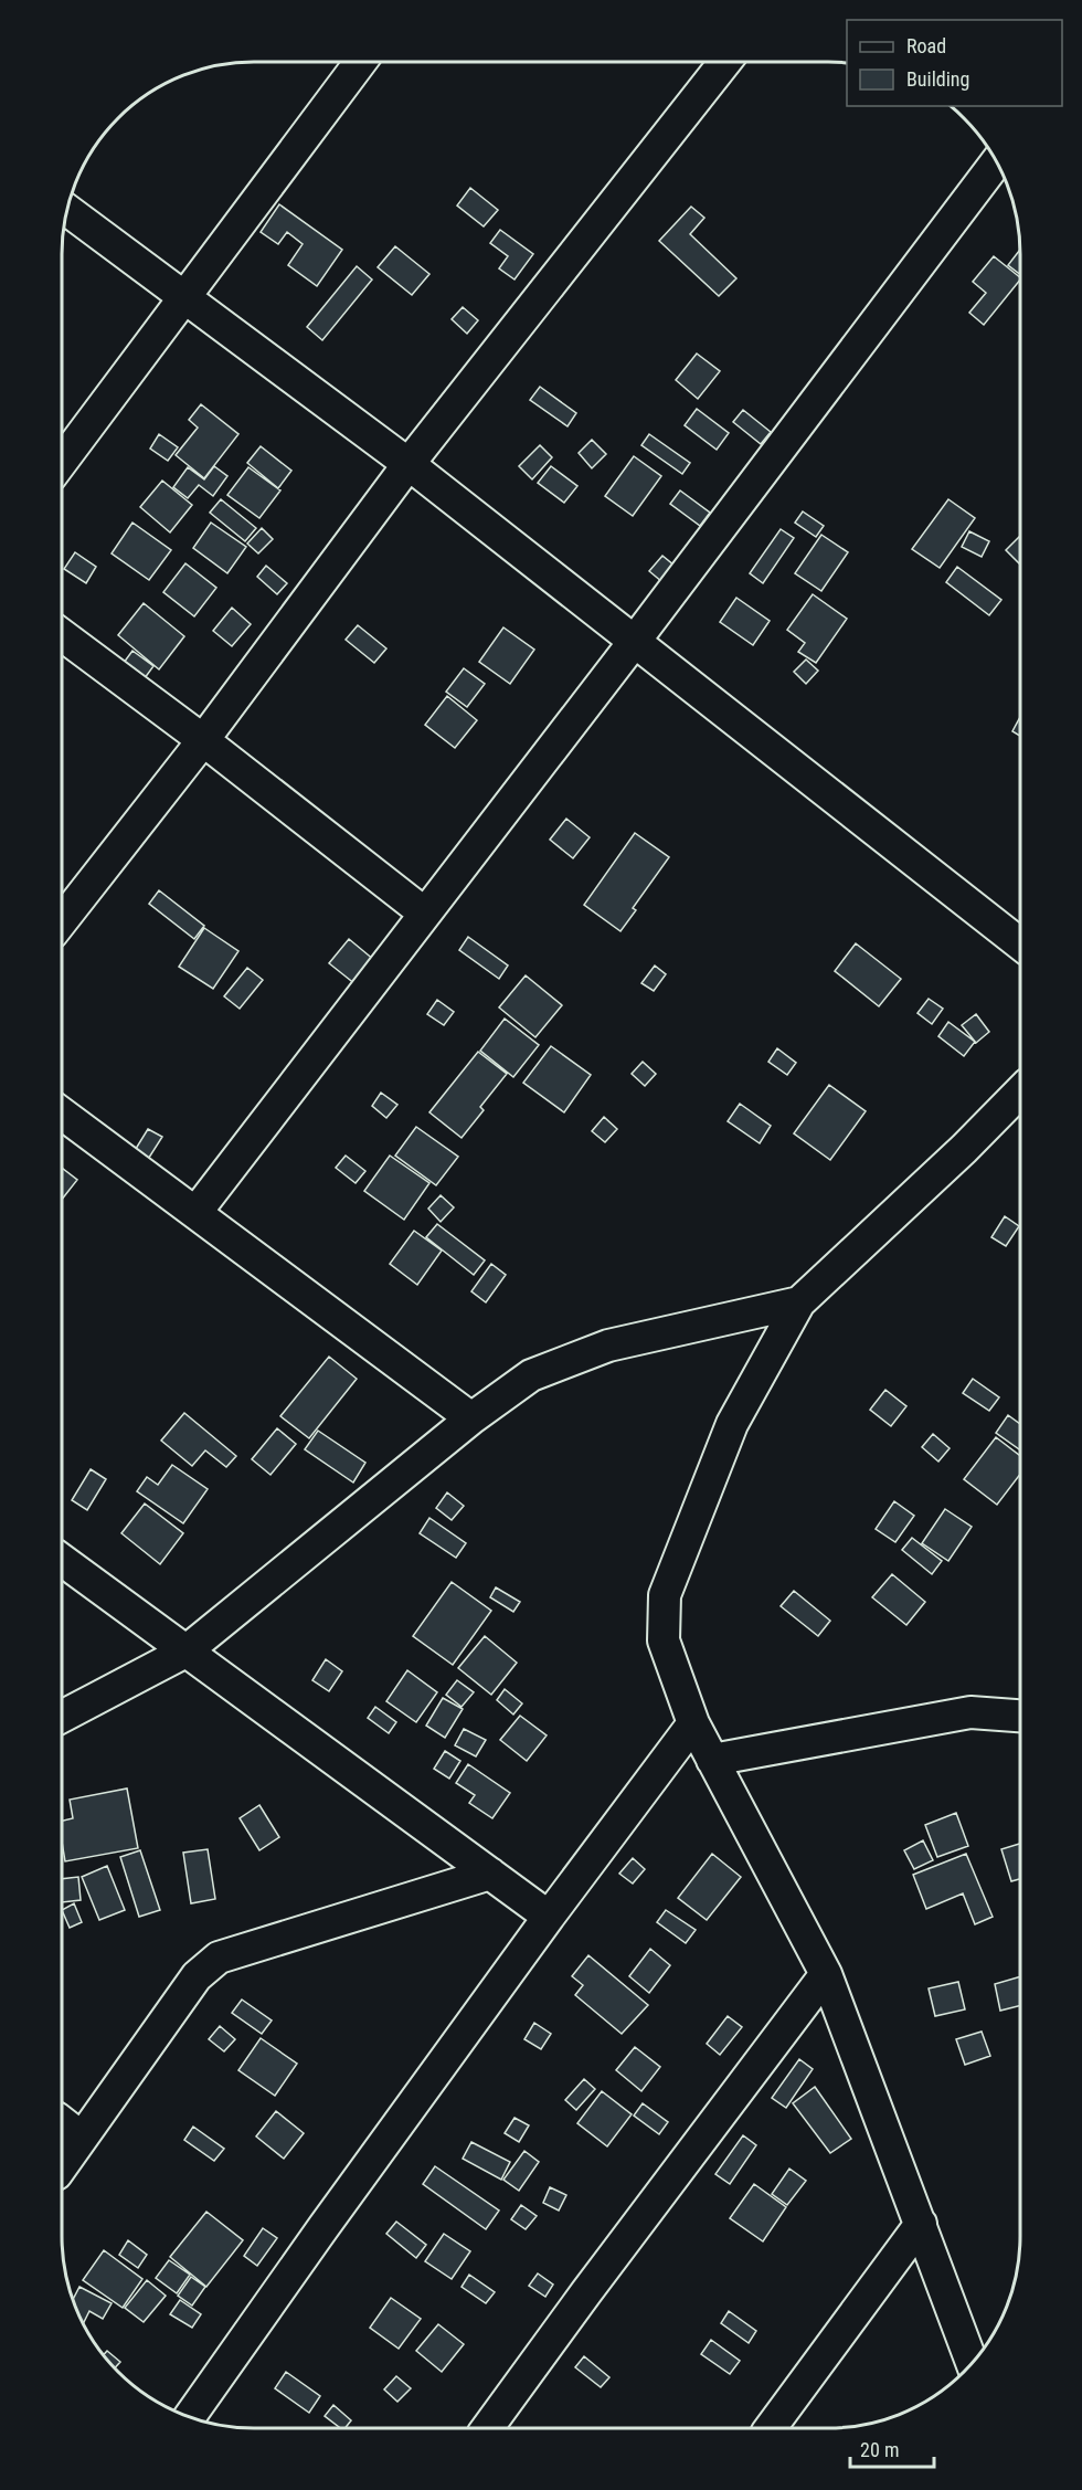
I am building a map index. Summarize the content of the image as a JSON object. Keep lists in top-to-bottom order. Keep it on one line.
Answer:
{"legend":["Road","Building"],"scale_bar":"20 m"}
